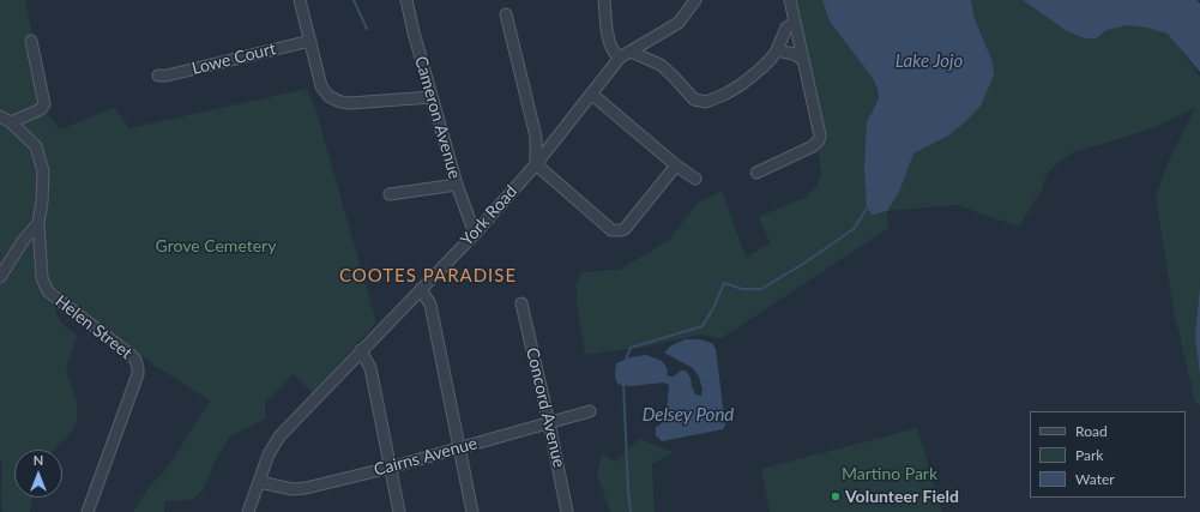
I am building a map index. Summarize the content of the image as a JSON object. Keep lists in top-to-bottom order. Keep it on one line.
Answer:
{"streets":{"street":["Lowe Court","Cameron Avenue","York Road","Helen Street","Concord Avenue","Cairns Avenue"]},"crossings":[["Cameron Avenue","York Road"],["York Road","Cairns Avenue"],["Concord Avenue","Cairns Avenue"]],"districts":["COOTES PARADISE"],"water":["Lake Jojo","Delsey Pond"],"parks":["Grove Cemetery","Martino Park"],"places":["Volunteer Field"],"legend":["Road","Park","Water"],"north":"top"}
